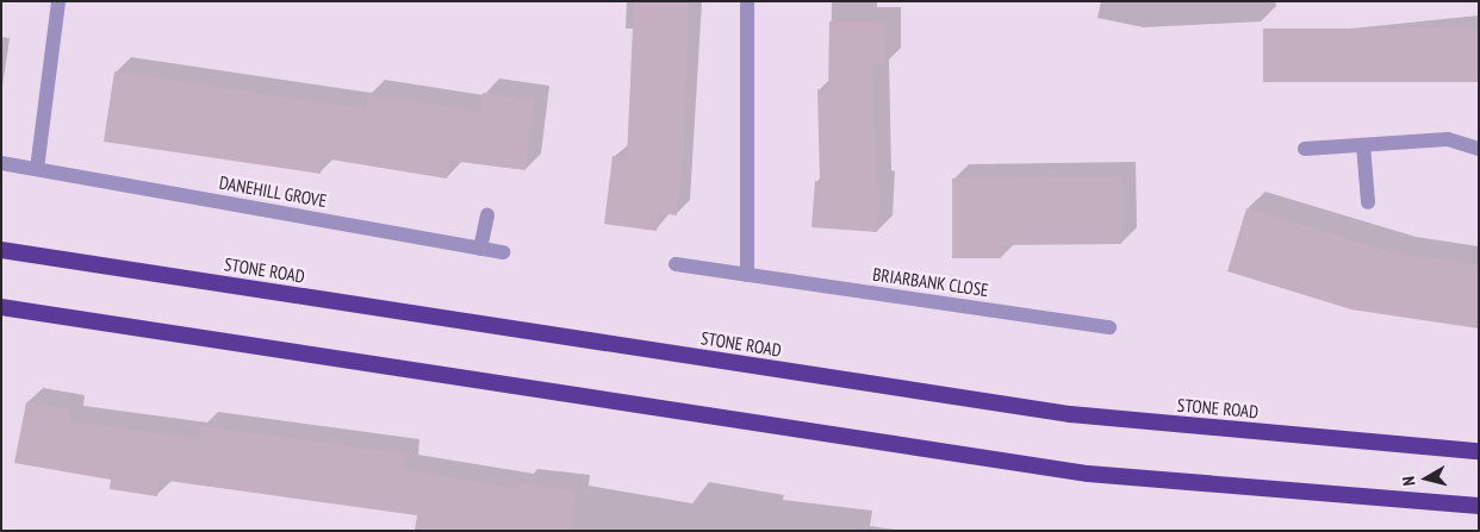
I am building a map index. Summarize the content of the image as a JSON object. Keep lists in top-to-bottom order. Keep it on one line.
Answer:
{"streets":{"highway":["STONE ROAD"],"street":["DANEHILL GROVE","BRIARBANK CLOSE"]},"north":"left"}
